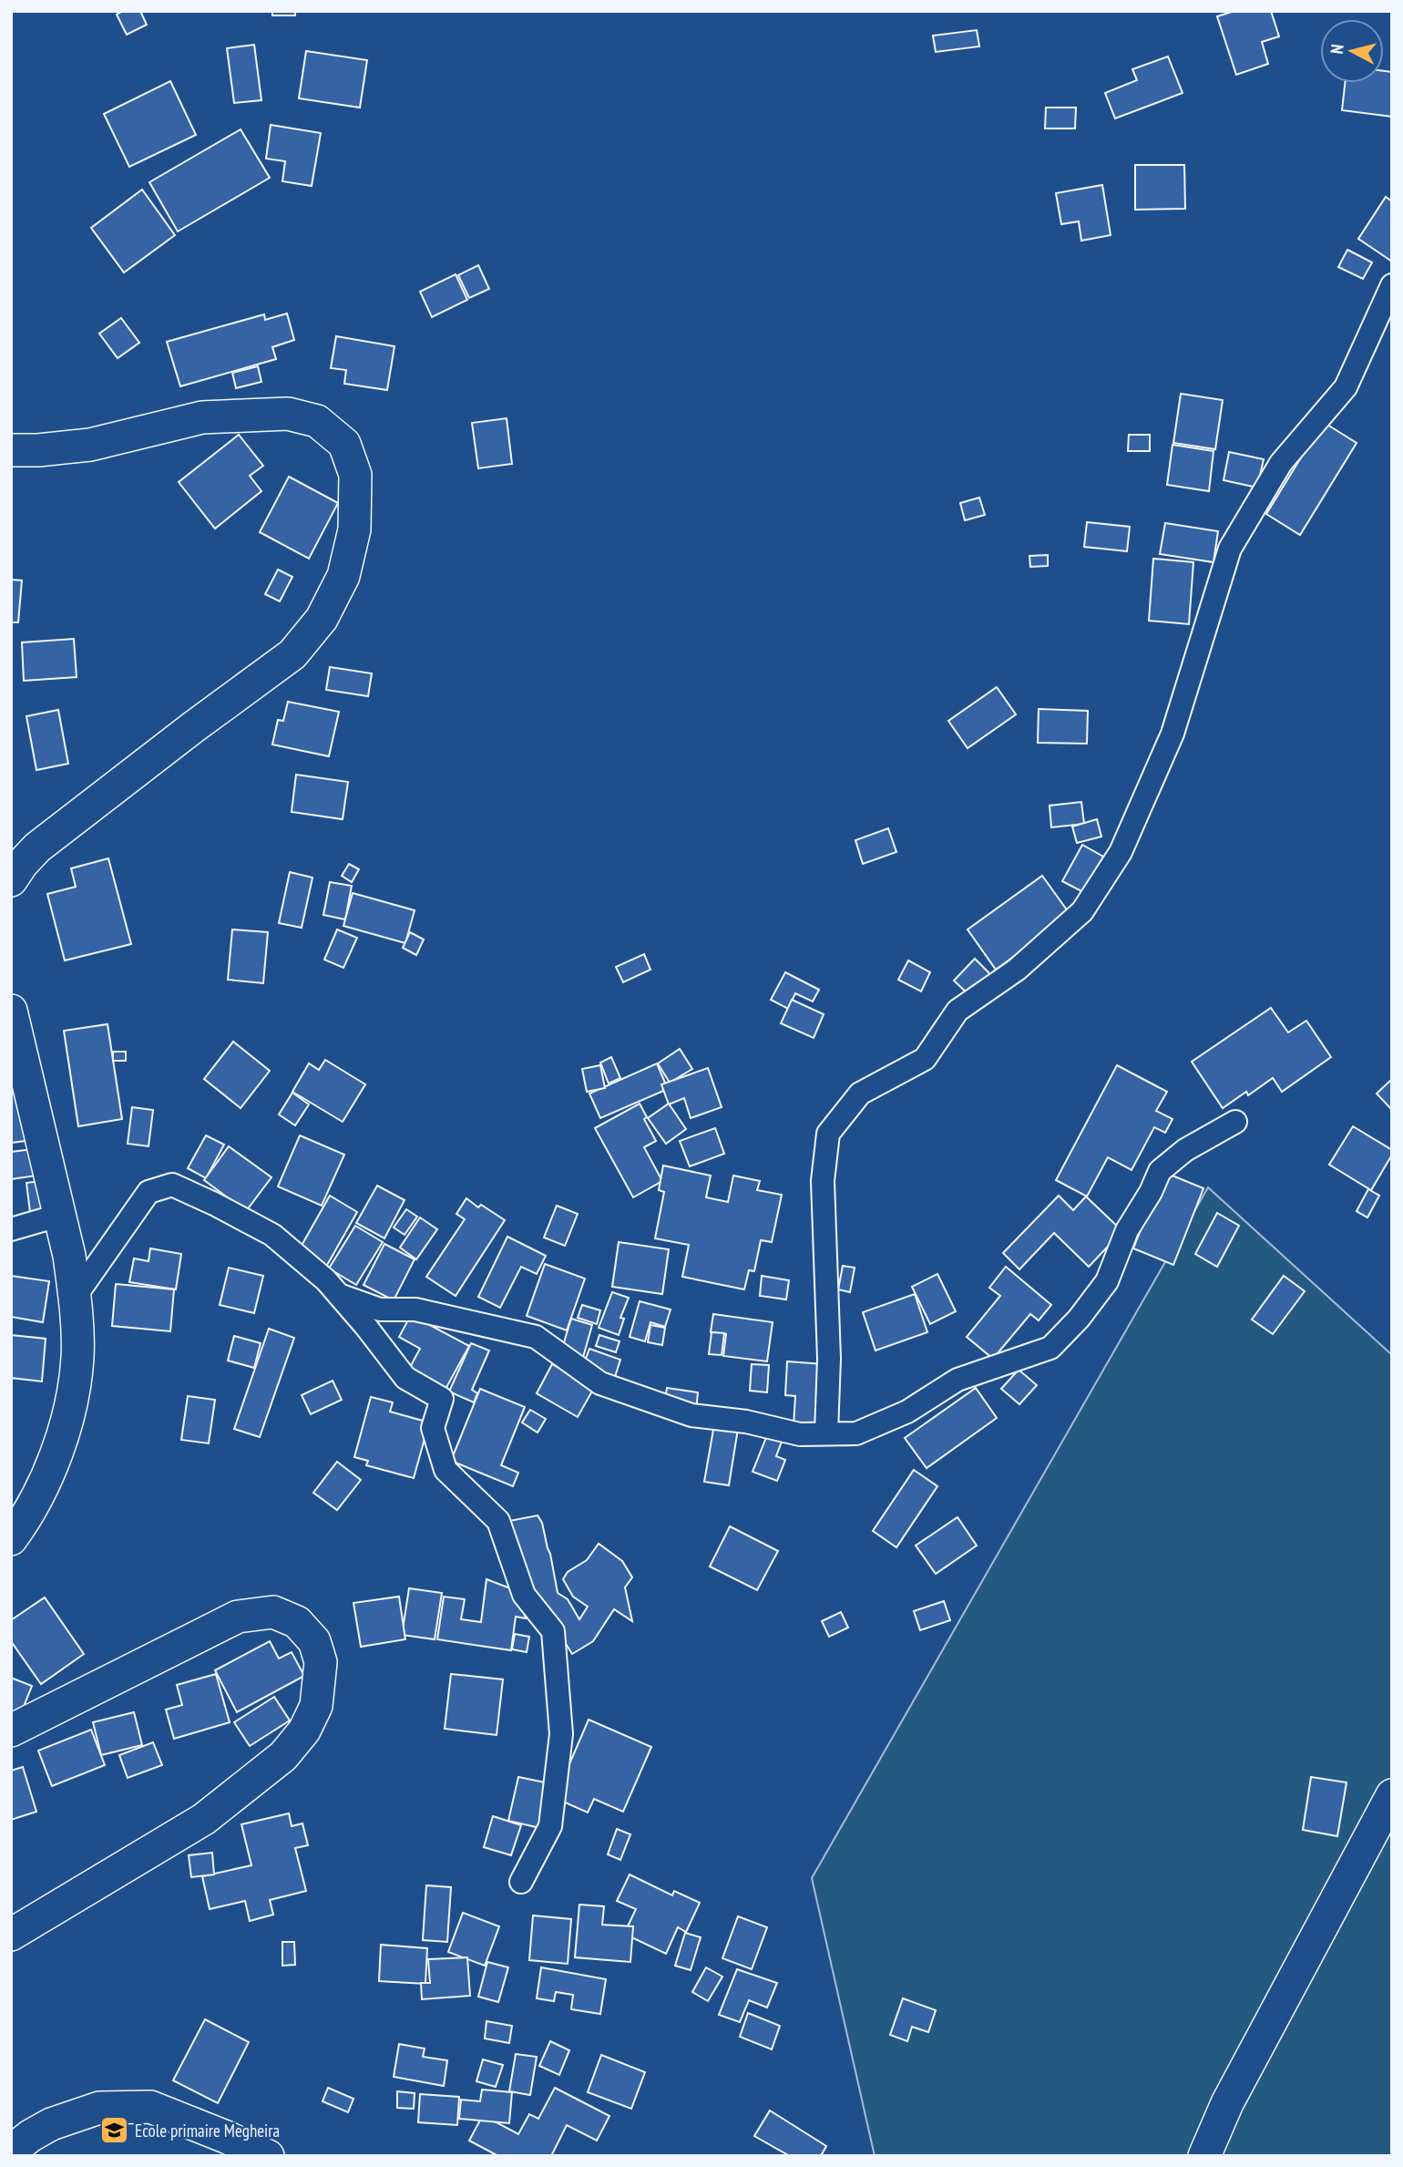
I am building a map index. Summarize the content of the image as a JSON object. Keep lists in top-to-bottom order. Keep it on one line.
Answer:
{"places":{"school or university":["Ecole primaire Megheira"]},"north":"left"}
